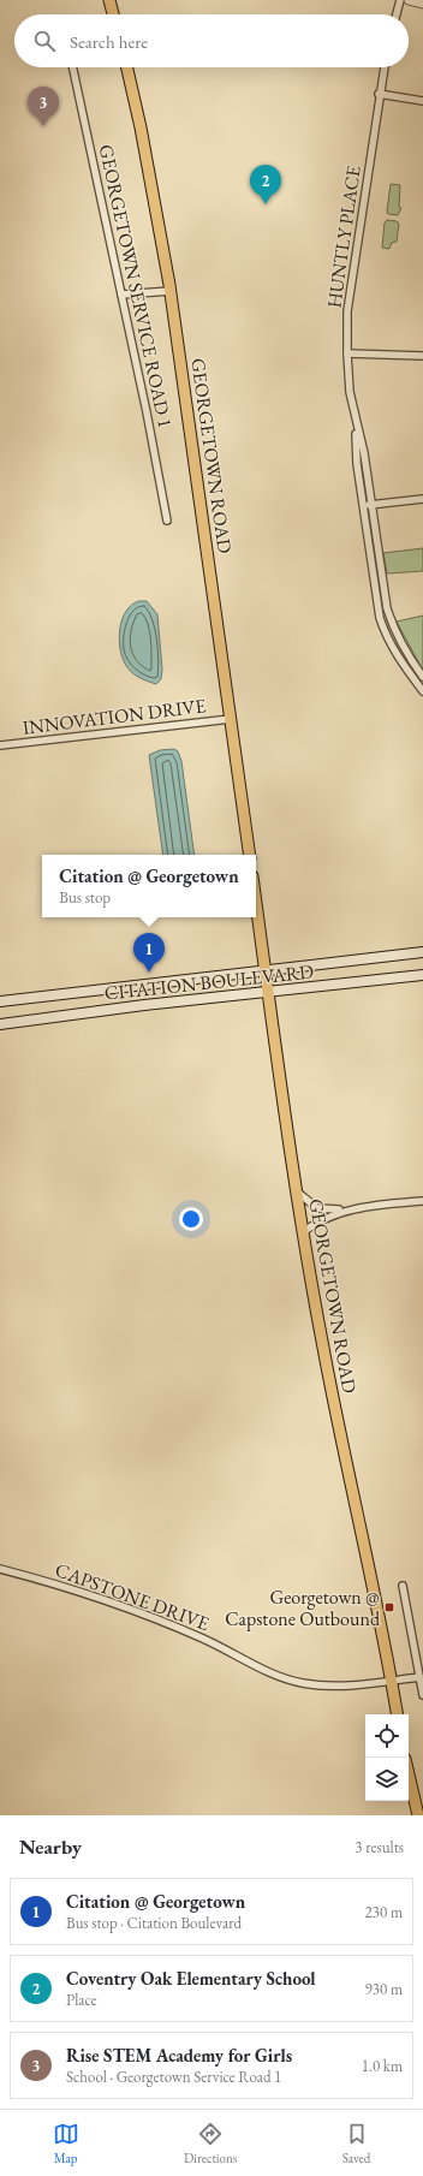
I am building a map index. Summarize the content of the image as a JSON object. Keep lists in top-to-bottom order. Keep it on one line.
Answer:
{"streets":{"main road":["GEORGETOWN ROAD","CITATION BOULEVARD"],"street":["HUNTLY PLACE","GEORGETOWN SERVICE ROAD 1","INNOVATION DRIVE","CAPSTONE DRIVE"]},"crossings":[["GEORGETOWN ROAD","INNOVATION DRIVE"],["GEORGETOWN ROAD","CITATION BOULEVARD"],["GEORGETOWN ROAD","CAPSTONE DRIVE"]],"places":{"transit":["Georgetown @ Capstone Outbound"]},"page":{"search":"Search here","pins":["3","2","1"],"popup":["Citation @ Georgetown","Bus stop"],"heading":["Nearby","3 results"],"list":[{"mark":"1","name":"Citation @ Georgetown","note":"Bus stop · Citation Boulevard","value":"230 m"},{"mark":"2","name":"Coventry Oak Elementary School","note":"Place","value":"930 m"},{"mark":"3","name":"Rise STEM Academy for Girls","note":"School · Georgetown Service Road 1","value":"1.0 km"}],"nav":["Map","Directions","Saved"]}}
